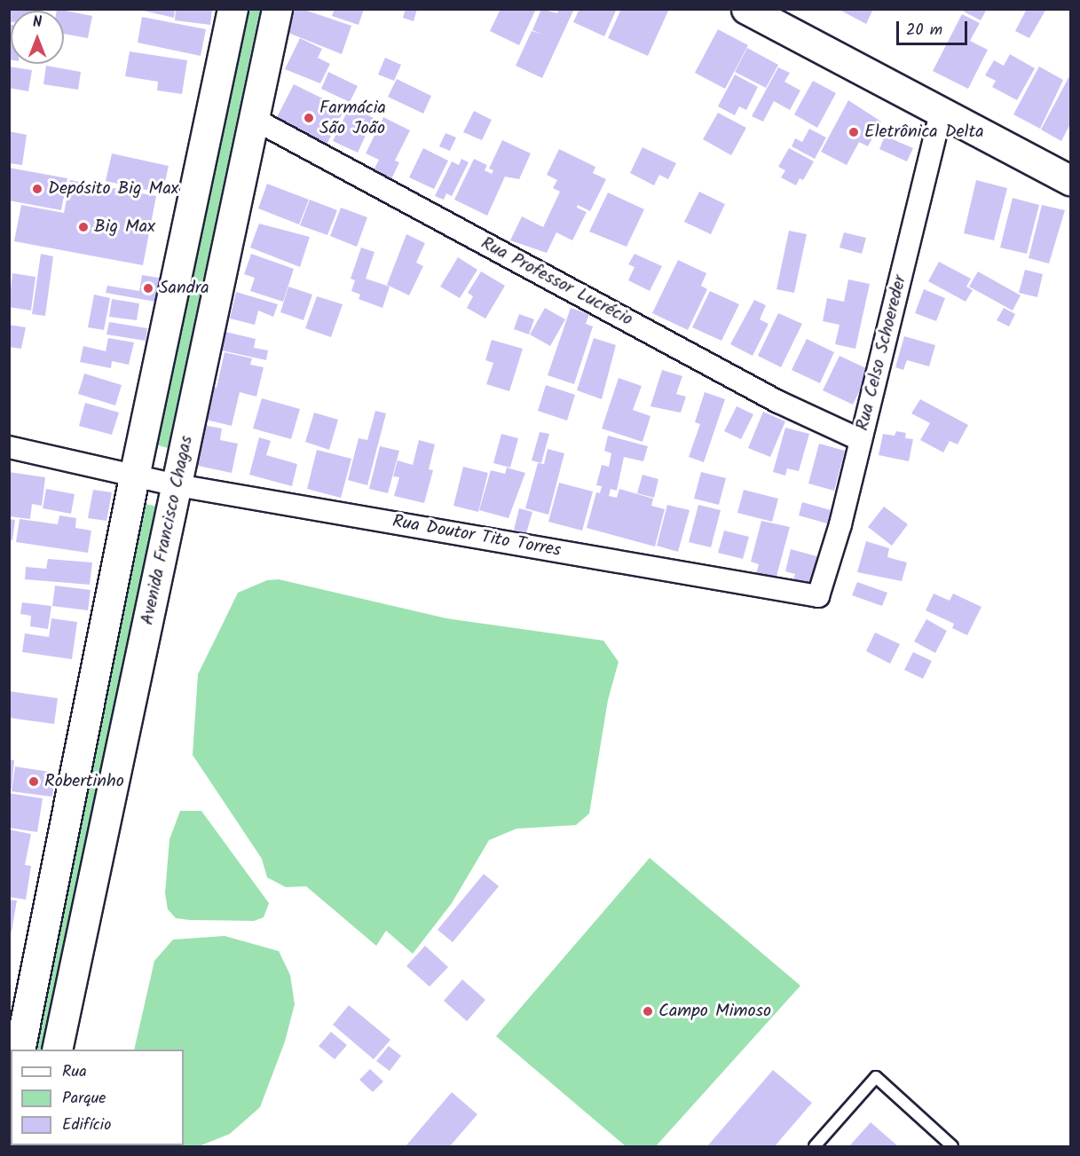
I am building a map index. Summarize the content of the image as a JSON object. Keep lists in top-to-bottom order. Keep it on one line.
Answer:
{"streets":{"street":["Rua Professor Lucrécio","Rua Celso Schoereder","Avenida Francisco Chagas","Rua Doutor Tito Torres"]},"crossings":[["Rua Professor Lucrécio","Rua Celso Schoereder"],["Rua Professor Lucrécio","Avenida Francisco Chagas"],["Rua Celso Schoereder","Rua Doutor Tito Torres"],["Avenida Francisco Chagas","Rua Doutor Tito Torres"]],"places":["Farmácia São João","Eletrônica Delta","Depósito Big Max","Big Max","Sandra","Robertinho","Campo Mimoso"],"legend":["Rua","Parque","Edifício"],"scale_bar":"20 m","north":"top"}
